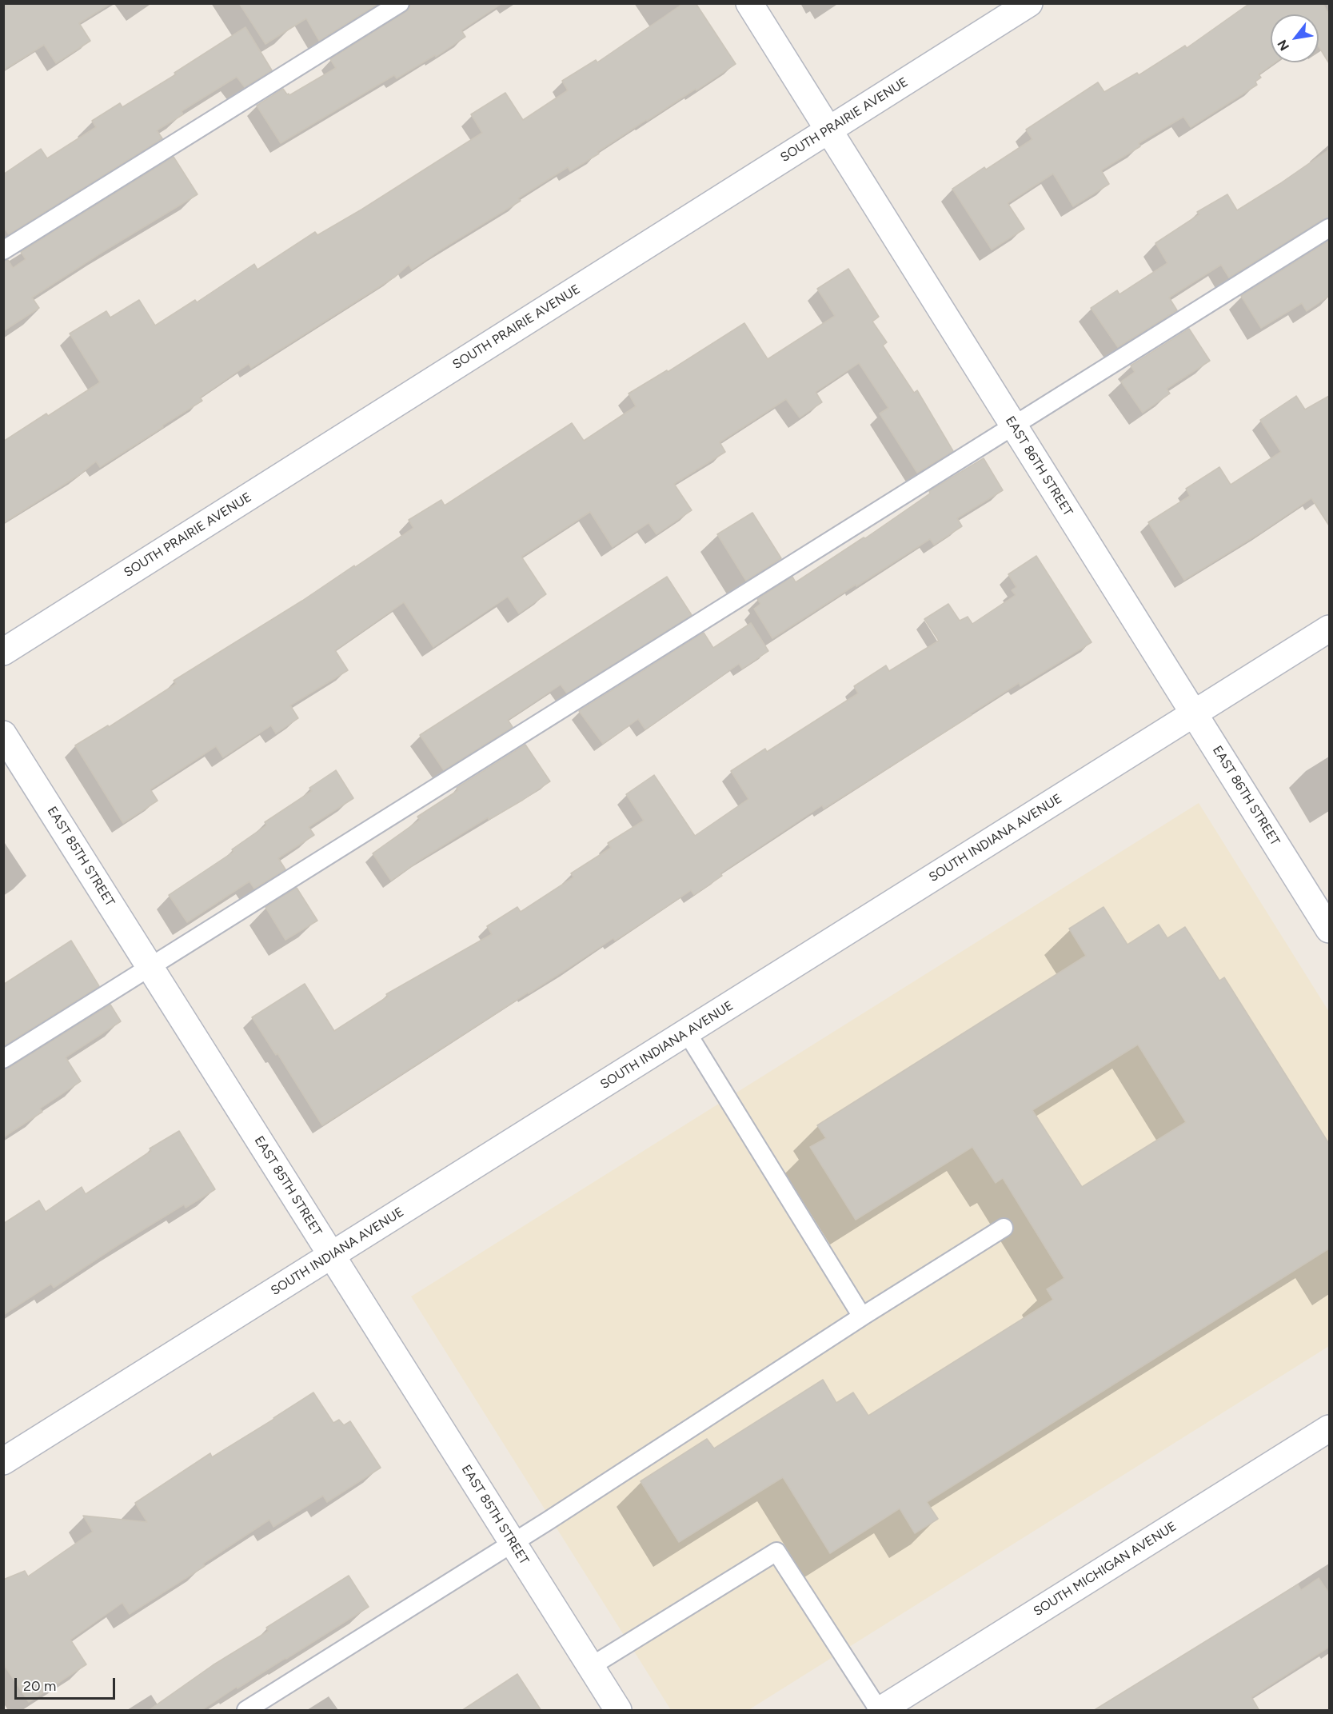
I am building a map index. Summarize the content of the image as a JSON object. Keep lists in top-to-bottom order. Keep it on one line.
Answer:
{"streets":{"street":["SOUTH PRAIRIE AVENUE","EAST 86TH STREET","SOUTH INDIANA AVENUE","EAST 85TH STREET","SOUTH MICHIGAN AVENUE"]},"crossings":[["SOUTH PRAIRIE AVENUE","EAST 86TH STREET"],["EAST 86TH STREET","SOUTH INDIANA AVENUE"],["SOUTH INDIANA AVENUE","EAST 85TH STREET"]],"scale_bar":"20 m","north":"bottom left"}
